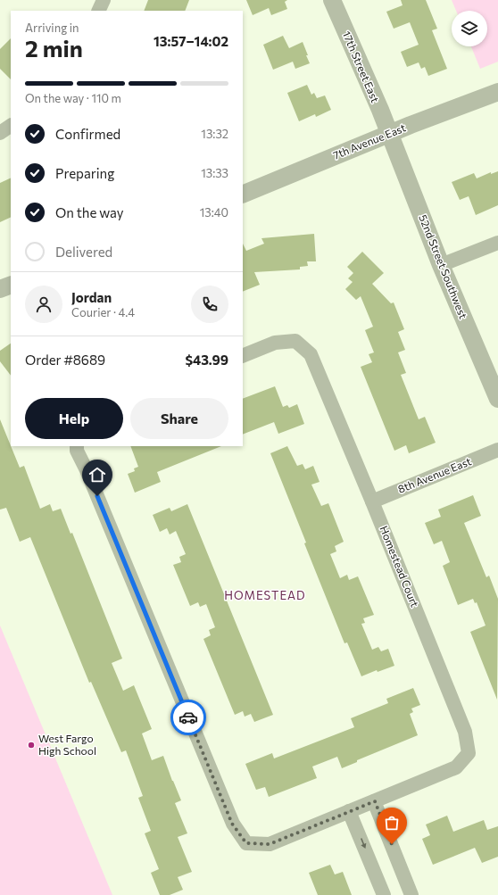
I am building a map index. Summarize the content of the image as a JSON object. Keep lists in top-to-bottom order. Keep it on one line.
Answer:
{"streets":{"street":["17th Street East","7th Avenue East","52nd Street Southwest","8th Avenue East","Homestead Court"]},"crossings":[["17th Street East","7th Avenue East"],["17th Street East","52nd Street Southwest"],["7th Avenue East","52nd Street Southwest"],["8th Avenue East","Homestead Court"]],"districts":["HOMESTEAD"],"places":["West Fargo High School"],"page":{"heading":["2 min","Arriving in","13:57–14:02"],"panel":["Jordan","Courier · 4.4","Order #8689","$43.99"],"bar":"On the way · 110 m","list":[["Confirmed","13:32"],["Preparing","13:33"],["On the way","13:40"],"Delivered"],"buttons":["Help","Share"]}}
